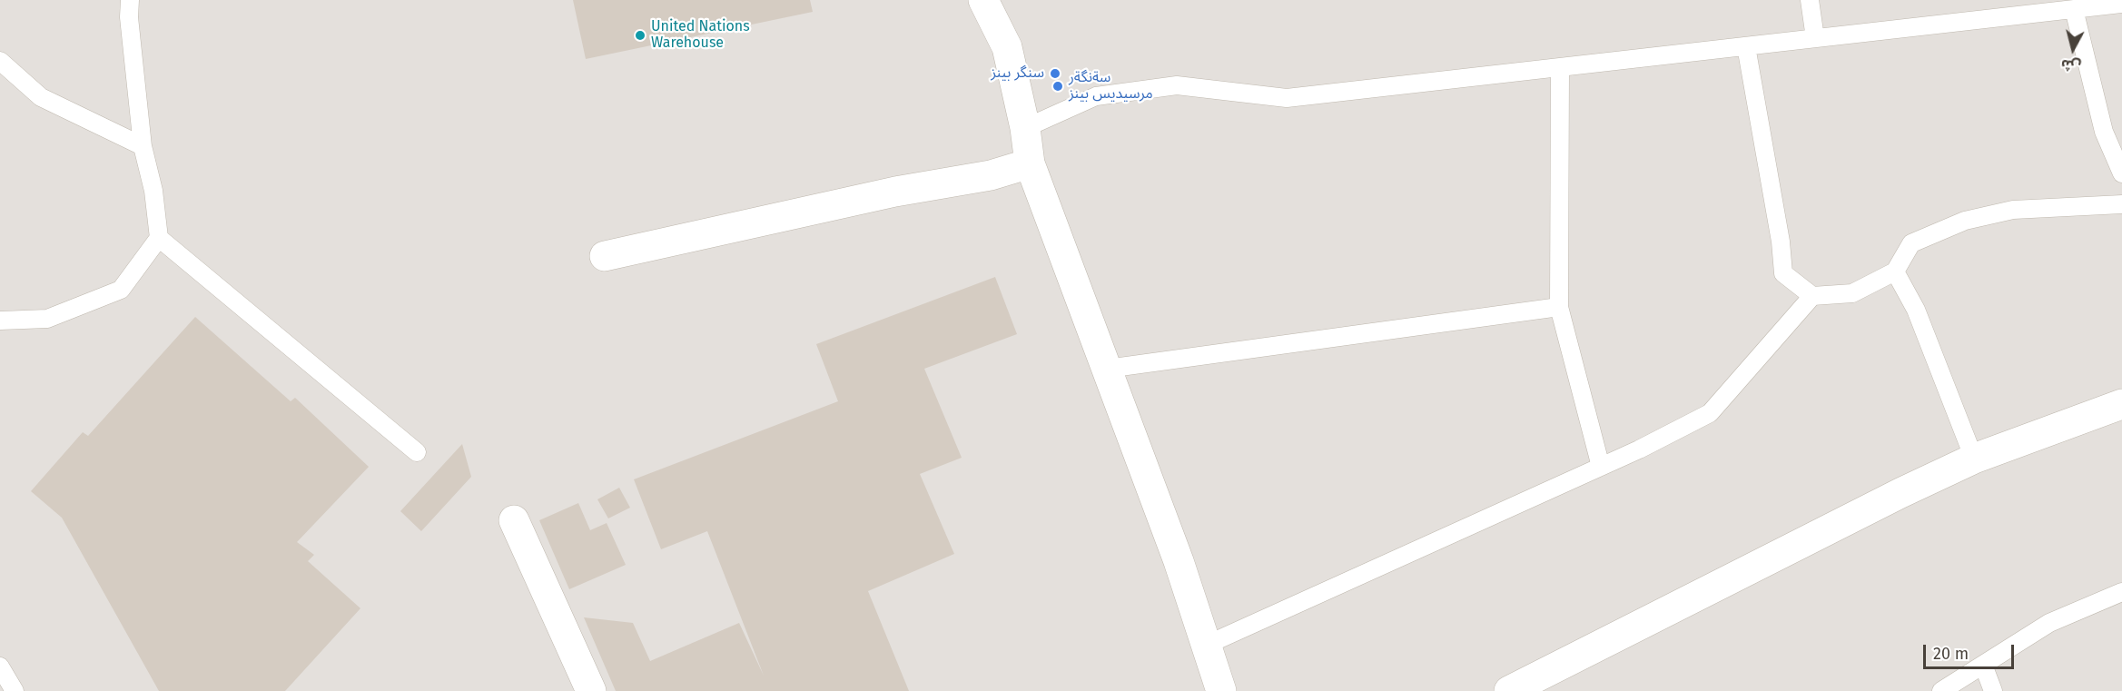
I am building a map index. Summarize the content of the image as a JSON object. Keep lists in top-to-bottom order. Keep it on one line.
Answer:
{"places":["United Nations Warehouse","سنگر بينز","سةنگةر مرسيديس بينز"],"scale_bar":"20 m","north":"bottom"}
